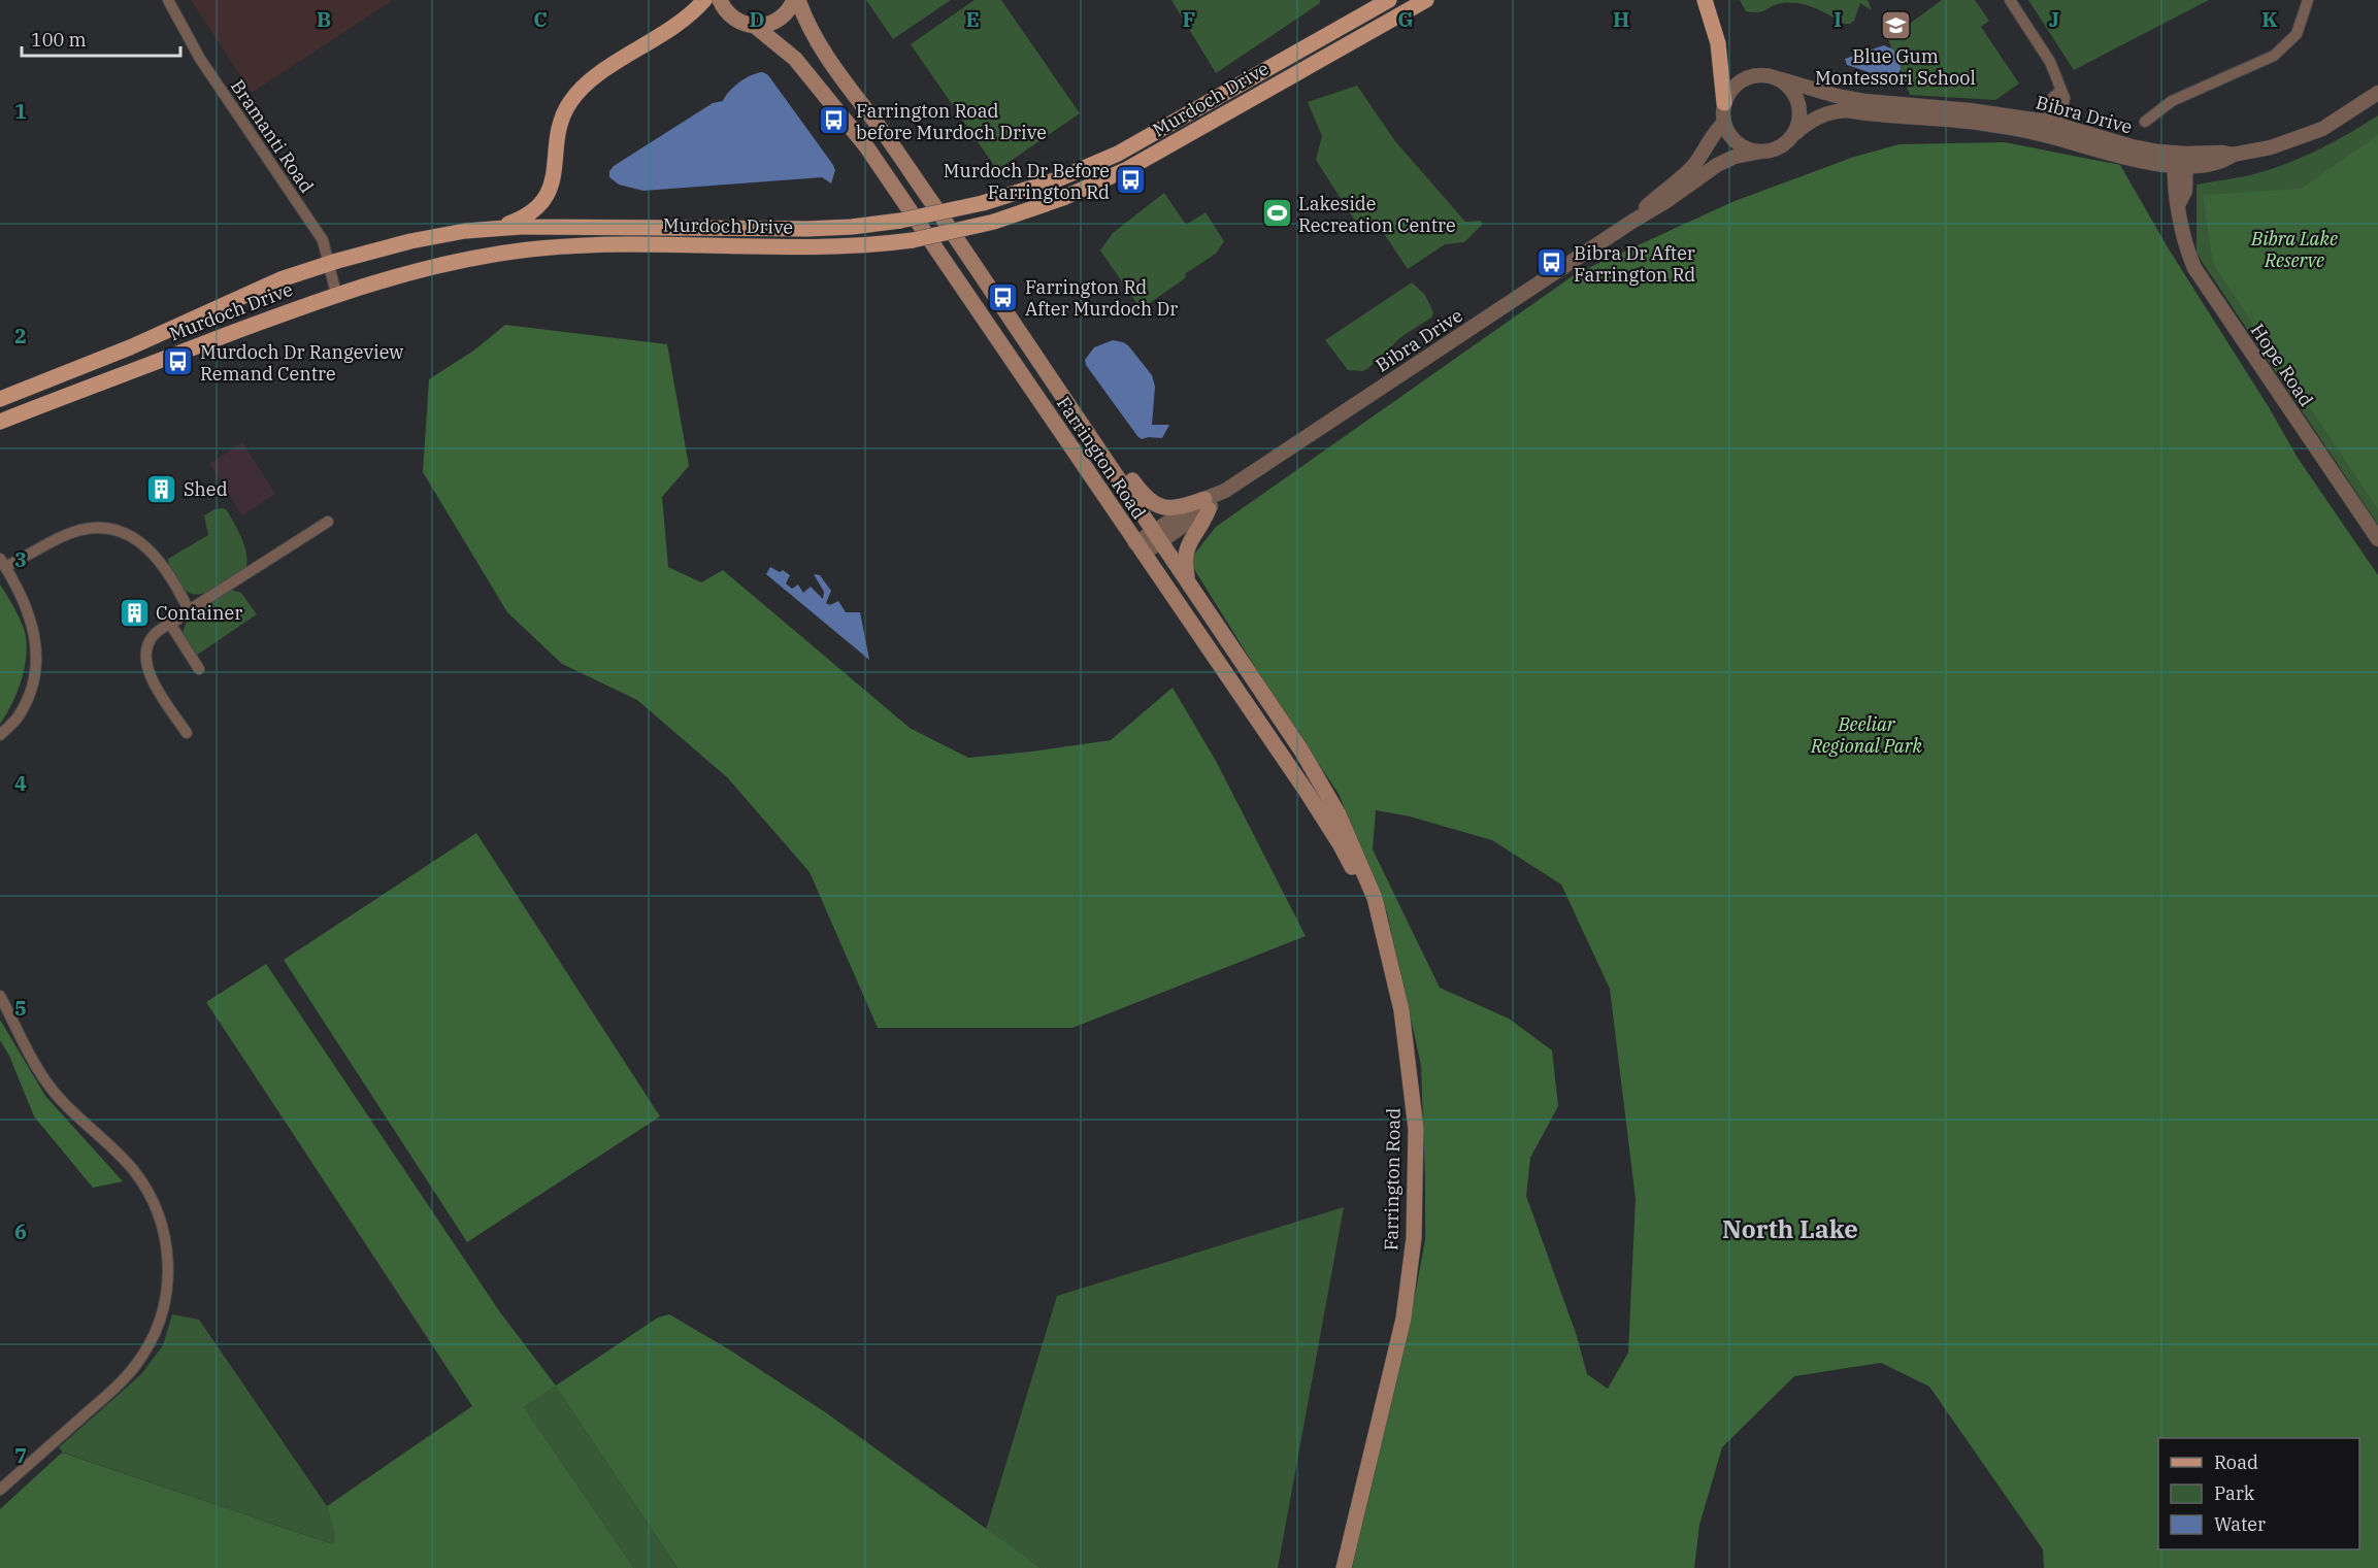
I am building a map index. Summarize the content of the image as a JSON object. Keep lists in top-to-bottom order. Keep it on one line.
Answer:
{"streets":{"main road":["Murdoch Drive","Farrington Road"],"street":["Bibra Drive","Bramanti Road","Hope Road"]},"crossings":[["Murdoch Drive","Bramanti Road"],["Bibra Drive","Hope Road"],["Bibra Drive","Farrington Road"]],"districts":["North Lake"],"parks":["Bibra Lake Reserve","Beeliar Regional Park"],"places":{"school or university":["Blue Gum Montessori School"],"bus stop":["Farrington Road before Murdoch Drive","Murdoch Dr Before Farrington Rd","Bibra Dr After Farrington Rd","Farrington Rd After Murdoch Dr","Murdoch Dr Rangeview Remand Centre"],"sports":["Lakeside Recreation Centre"],"building":["Shed","Container"]},"legend":["Road","Park","Water"],"scale_bar":"100 m","grid":{"columns":["B","C","D","E","F","G","H","I","J","K"],"rows":["1","2","3","4","5","6","7"]}}
